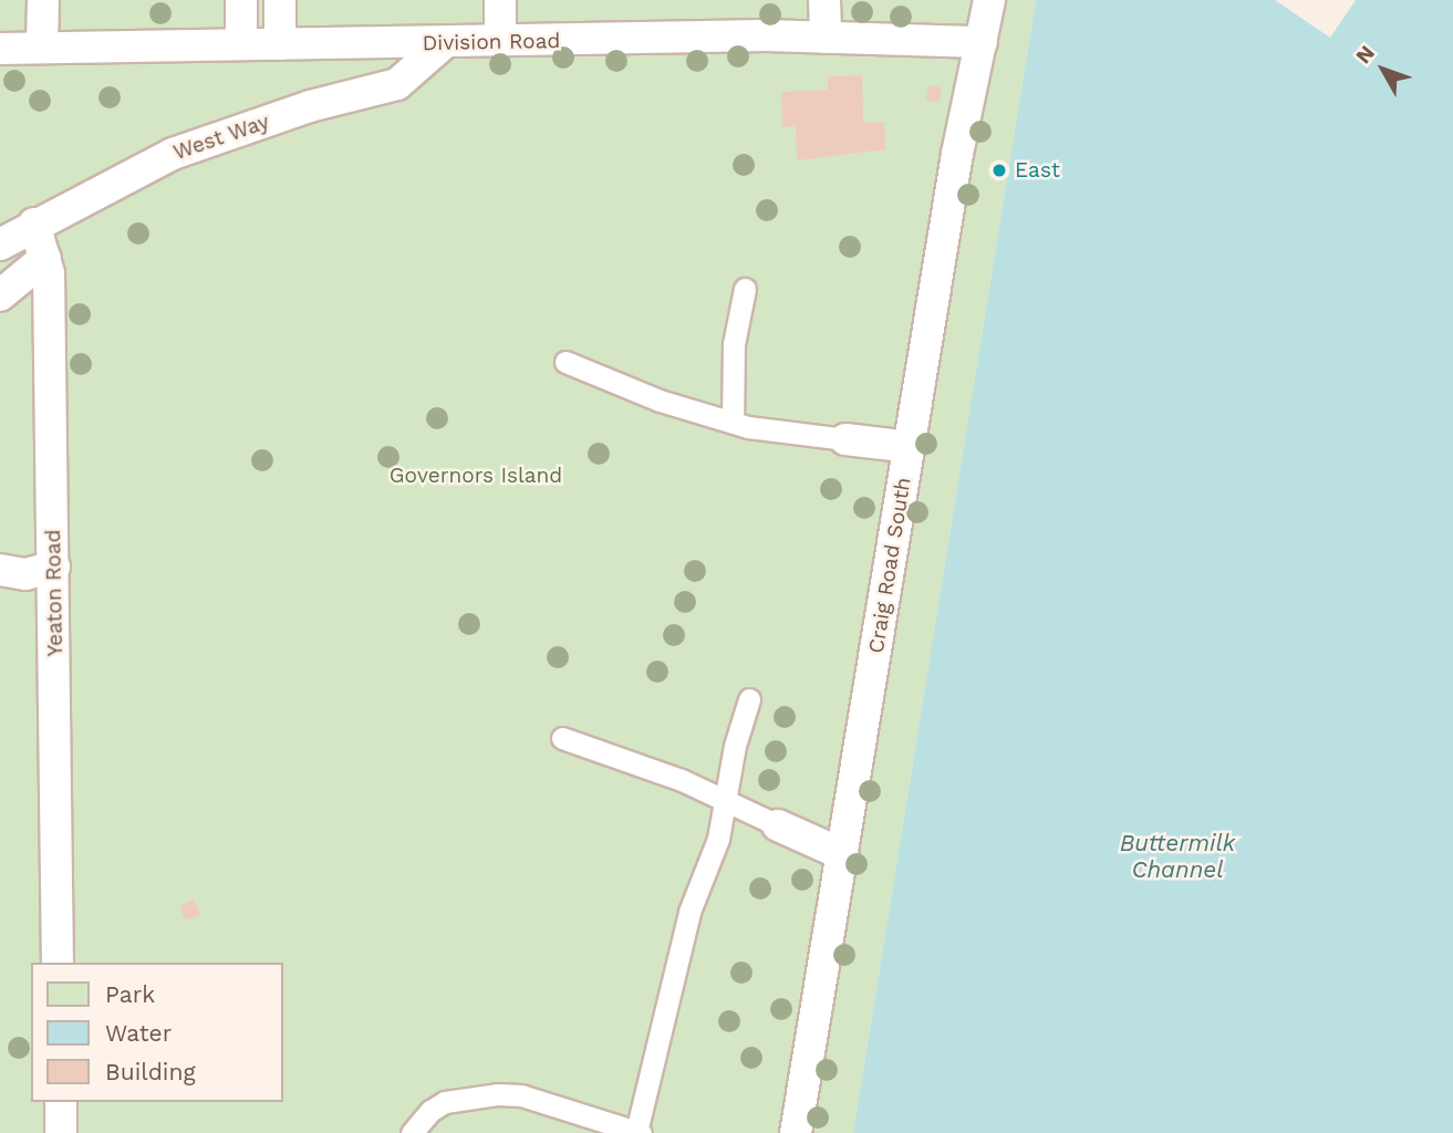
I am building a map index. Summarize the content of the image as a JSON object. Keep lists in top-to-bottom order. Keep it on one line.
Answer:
{"streets":{"street":["Division Road","West Way","Craig Road South","Yeaton Road"]},"crossings":[["Division Road","West Way"],["Division Road","Craig Road South"],["West Way","Yeaton Road"]],"water":["Buttermilk Channel"],"parks":["Governors Island"],"places":["East"],"legend":["Park","Water","Building"],"north":"top left"}
